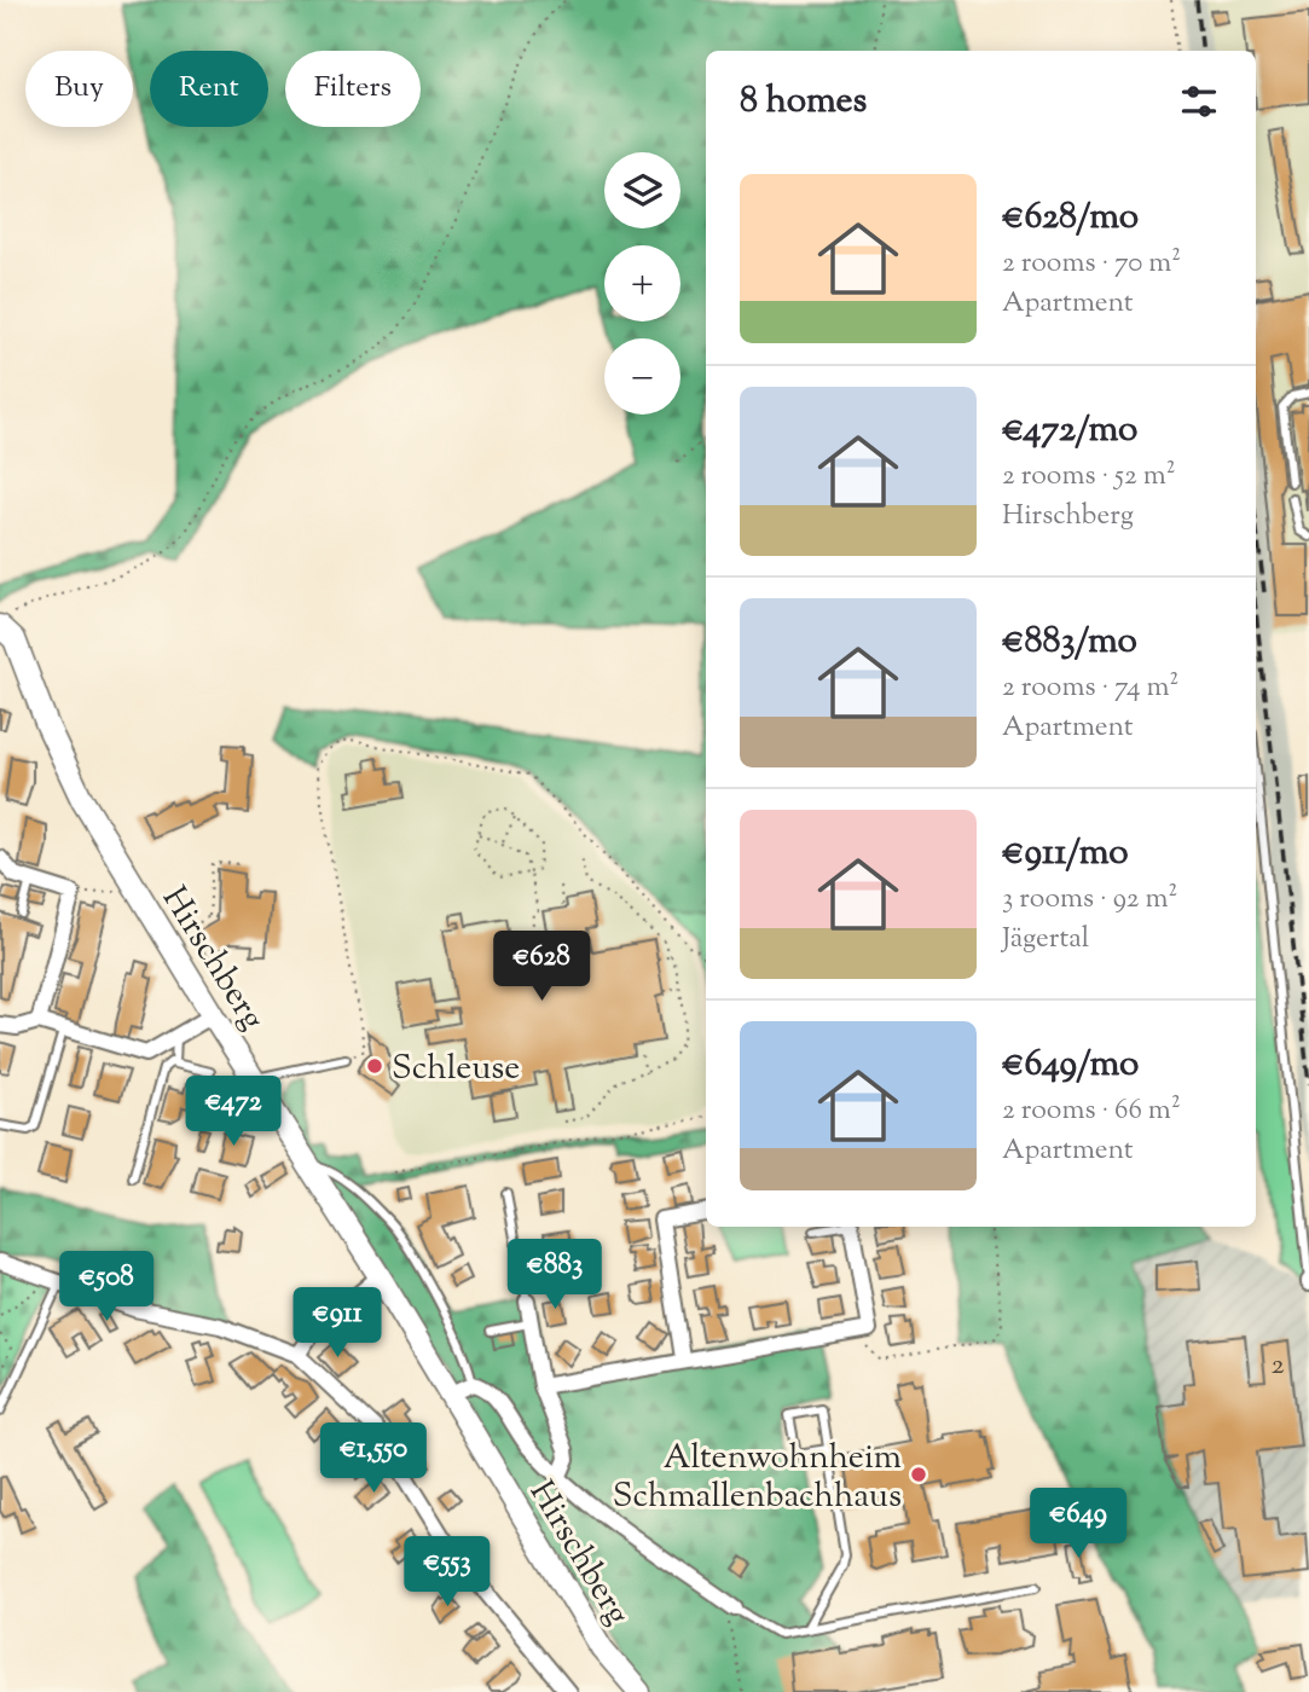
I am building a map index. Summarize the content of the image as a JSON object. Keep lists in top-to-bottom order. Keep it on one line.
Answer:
{"streets":{"street":["Hirschberg"]},"places":["Schleuse","Altenwohnheim Schmallenbachhaus"],"house_numbers":["2"],"page":{"chip":["Buy","Rent","Filters"],"heading":"8 homes","map_buttons":["+","−"],"list":[{"name":"€628/mo","note":"2 rooms · 70 m² · Apartment"},{"name":"€472/mo","note":"2 rooms · 52 m² · Hirschberg"},{"name":"€883/mo","note":"2 rooms · 74 m² · Apartment"},{"name":"€911/mo","note":"3 rooms · 92 m² · Jägertal"},{"name":"€649/mo","note":"2 rooms · 66 m² · Apartment"}],"price":["€628","€472","€883","€508","€911","€1,550","€649","€553"]}}
